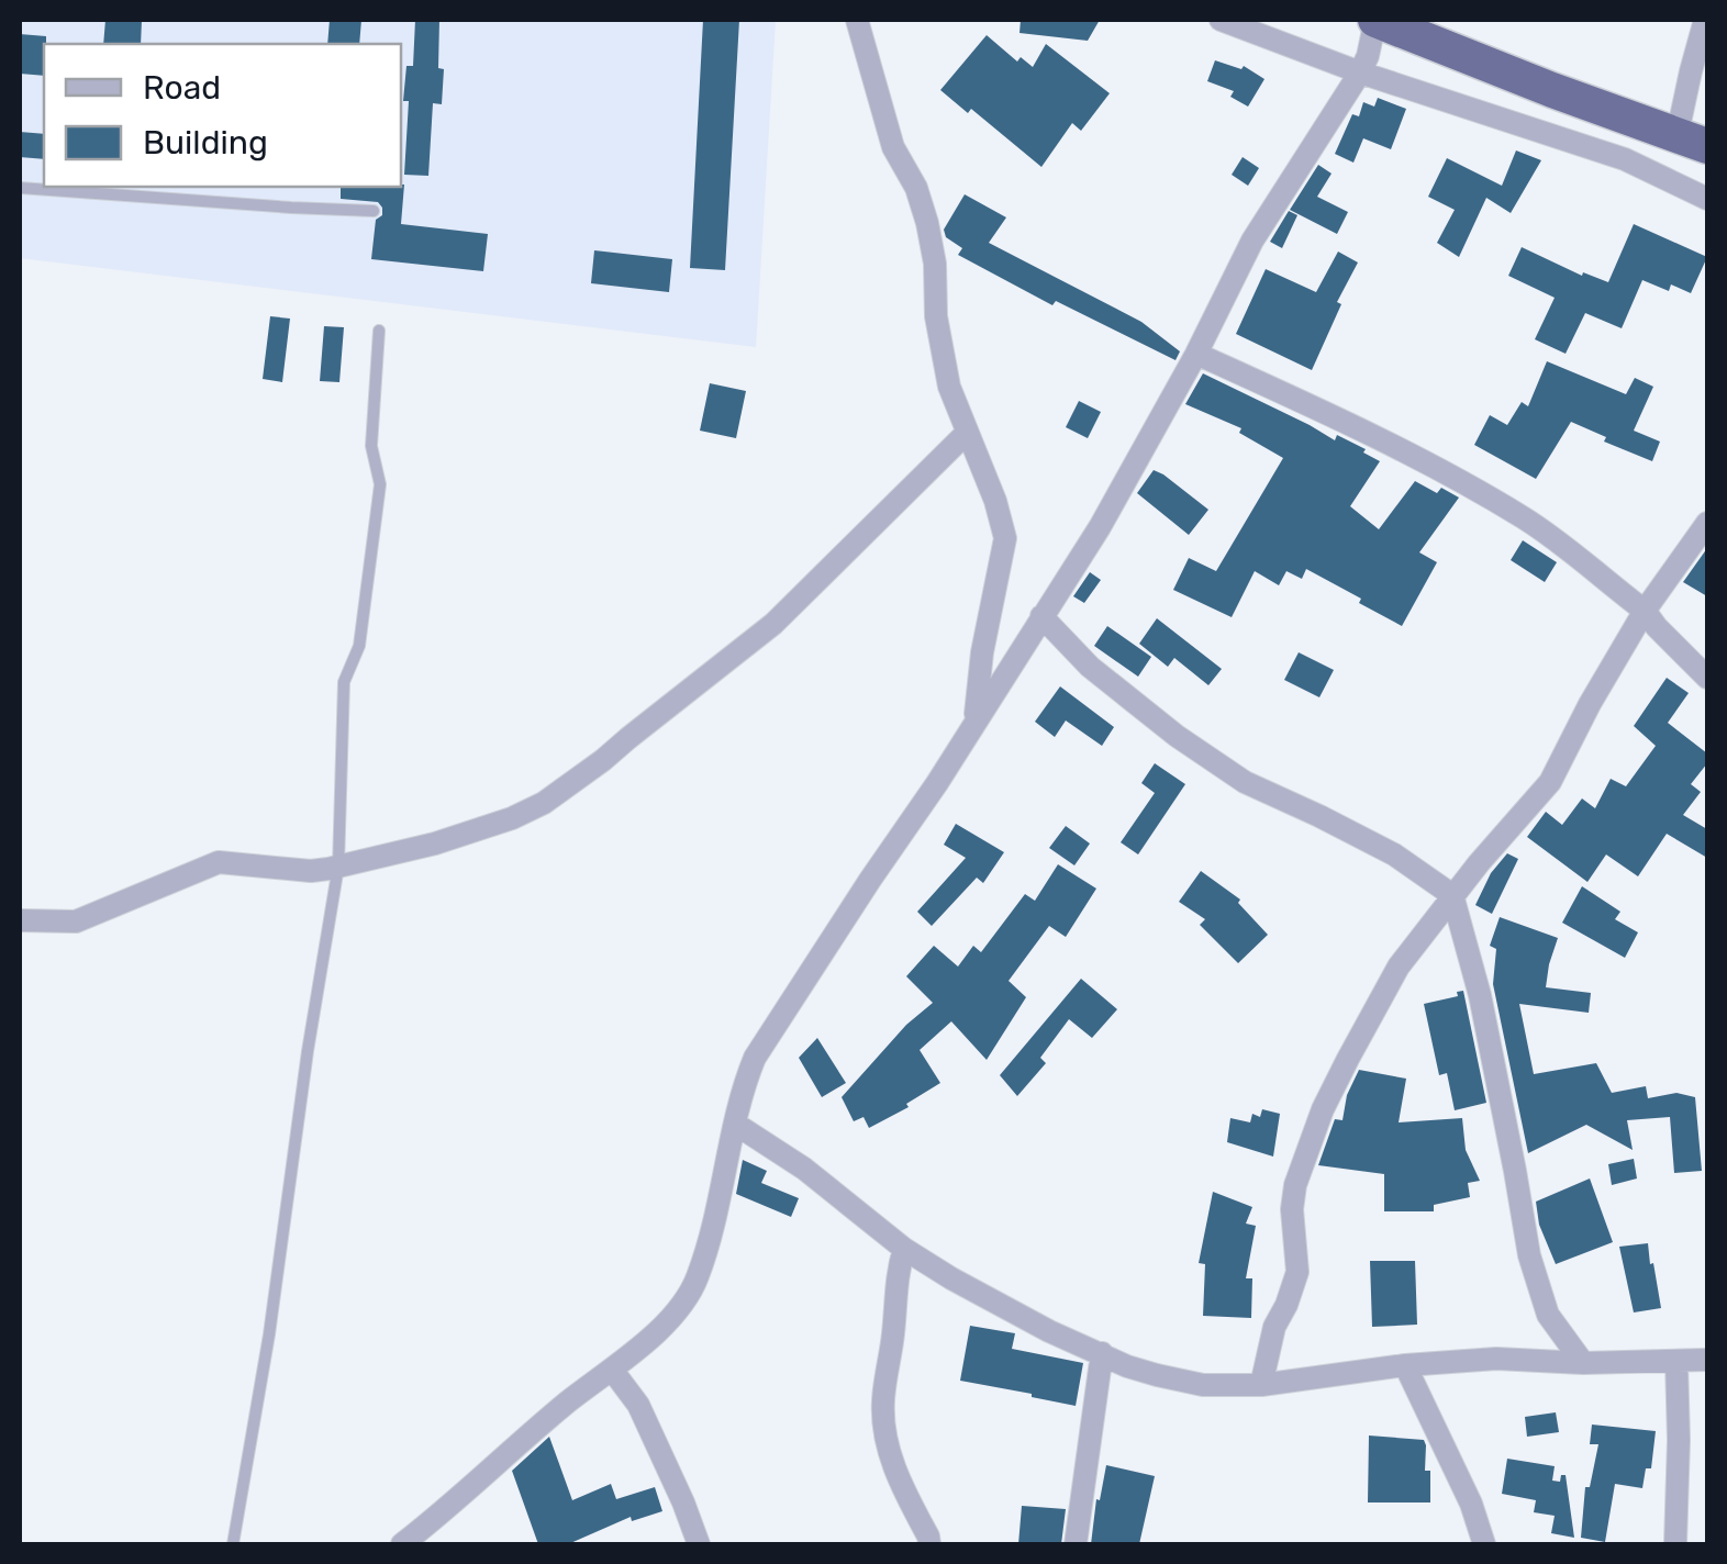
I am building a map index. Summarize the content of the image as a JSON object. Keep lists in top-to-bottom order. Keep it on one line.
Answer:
{"legend":["Road","Building"]}
